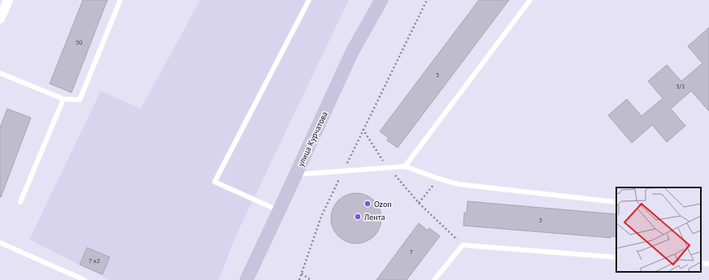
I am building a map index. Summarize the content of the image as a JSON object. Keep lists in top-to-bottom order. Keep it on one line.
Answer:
{"streets":{"main road":["улица Курчатова"]},"places":["Ozon","Лента"],"house_numbers":["30","3","3/1","5","7","7 к2"]}
